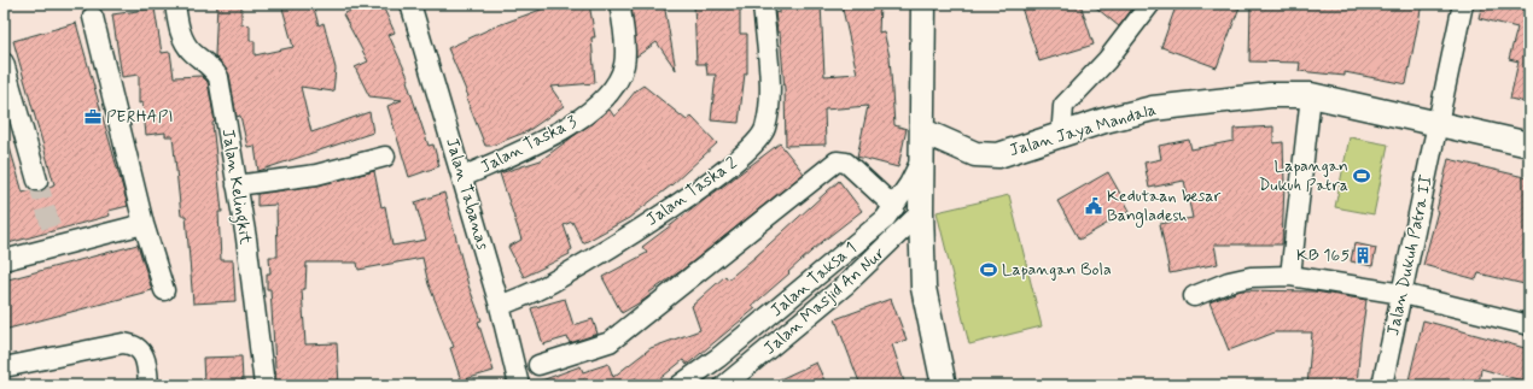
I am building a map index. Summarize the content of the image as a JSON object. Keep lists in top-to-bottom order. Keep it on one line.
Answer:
{"streets":{"street":["Jalan Jaya Mandala","Jalan Taska 3","Jalan Kelingkit","Jalan Taska 2","Jalan Tabanas","Jalan Dukuh Patra II","Jalan Taksa 1","Jalan Masjid An Nur"]},"crossings":[["Jalan Jaya Mandala","Jalan Dukuh Patra II"],["Jalan Jaya Mandala","Jalan Taksa 1"],["Jalan Taska 3","Jalan Tabanas"],["Jalan Taska 2","Jalan Tabanas"]],"places":{"office":["PERHAPI"],"sports":["Lapangan Dukuh Patra","Lapangan Bola"],"public building":["Kedutaan besar Bangladesh"],"building":["KB 165"]}}
